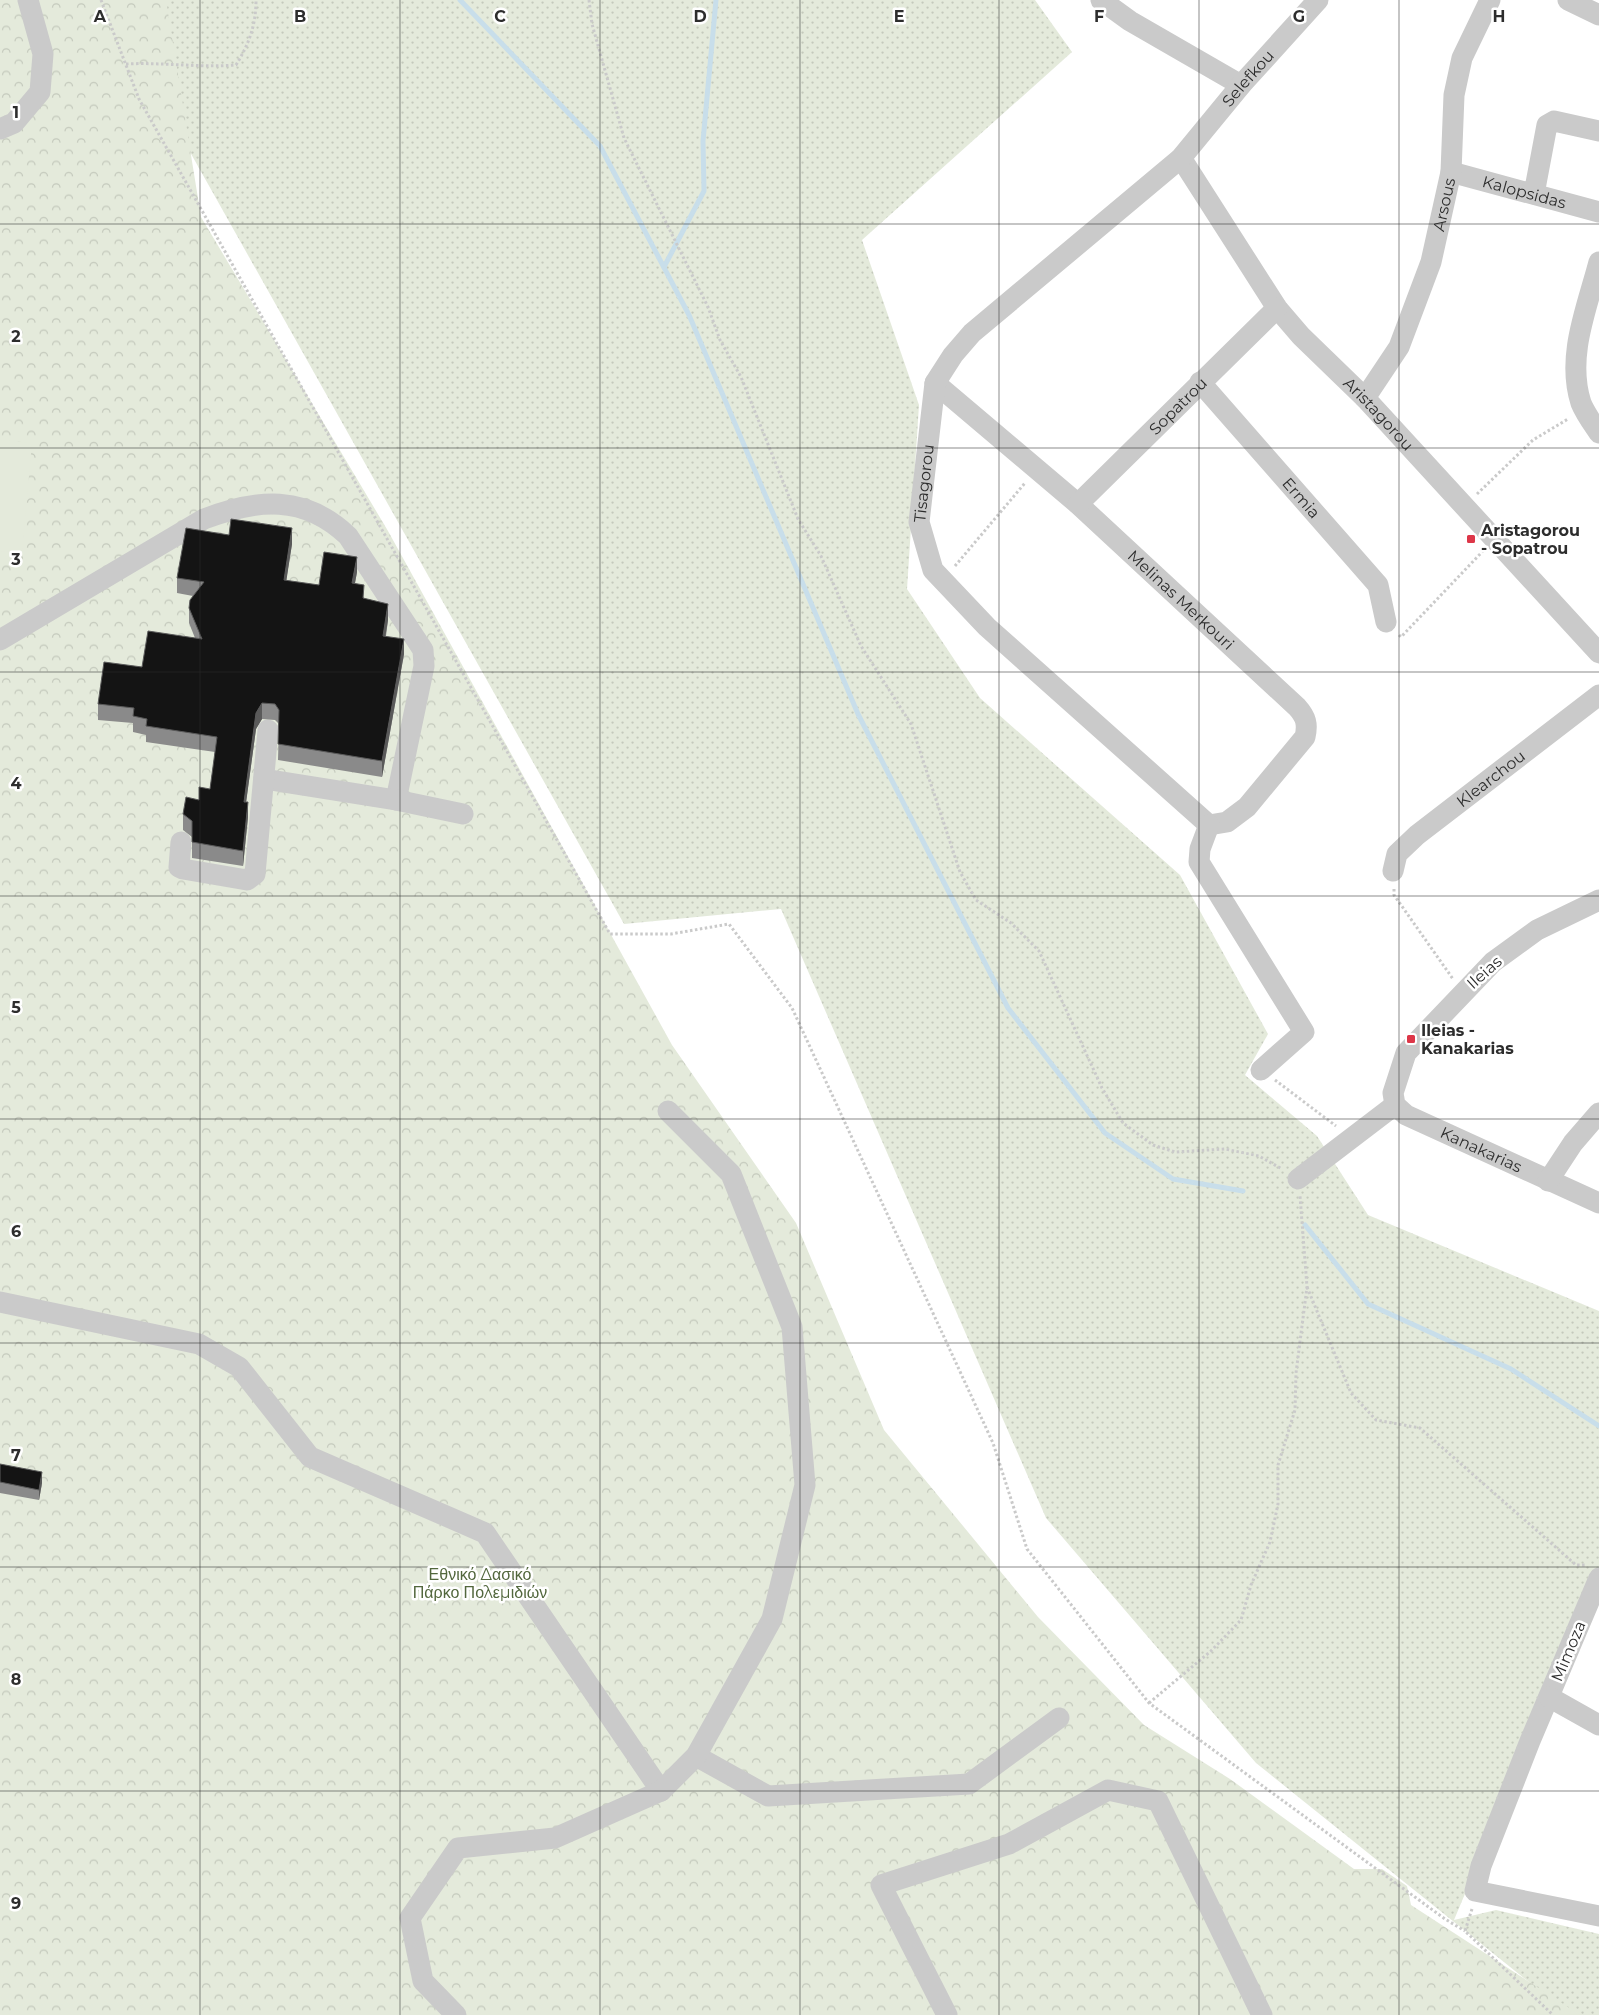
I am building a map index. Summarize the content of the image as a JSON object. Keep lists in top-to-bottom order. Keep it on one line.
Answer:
{"streets":{"street":["Selefkou","Kalopsidas","Arsous","Sopatrou","Aristagorou","Tisagorou","Ermia","Melinas Merkouri","Klearchou","Ileias","Kanakarias","Mimoza"]},"crossings":[["Selefkou","Aristagorou"],["Selefkou","Tisagorou"],["Kalopsidas","Arsous"],["Arsous","Aristagorou"],["Sopatrou","Aristagorou"],["Sopatrou","Ermia"],["Sopatrou","Melinas Merkouri"],["Aristagorou","Tisagorou"],["Tisagorou","Melinas Merkouri"],["Ileias","Kanakarias"]],"parks":["Εθνικό Δασικό Πάρκο Πολεμιδιών"],"places":{"transit":["Aristagorou - Sopatrou","Ileias - Kanakarias"]},"grid":{"columns":["A","B","C","D","E","F","G","H"],"rows":["1","2","3","4","5","6","7","8","9"]}}
